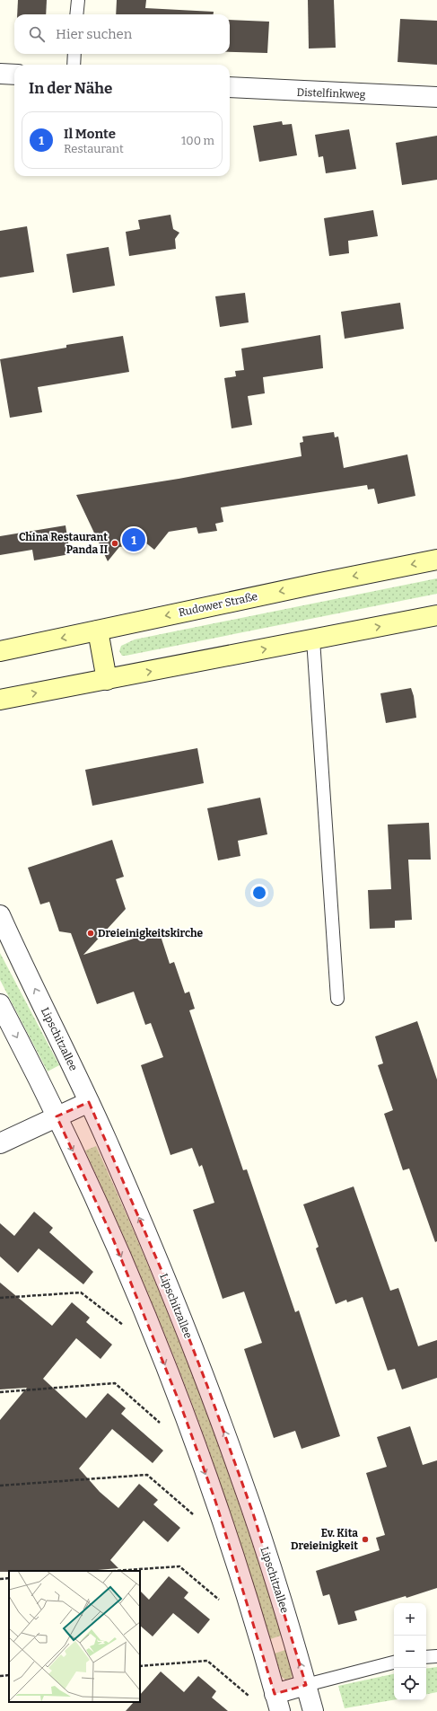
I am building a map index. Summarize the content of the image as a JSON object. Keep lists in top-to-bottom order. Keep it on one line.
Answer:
{"streets":{"main road":["Rudower Straße"],"street":["Distelfinkweg","Lipschitzallee"]},"places":["China Restaurant Panda II","Dreieinigkeitskirche","Ev. Kita Dreieinigkeit"],"page":{"search":"Hier suchen","heading":"In der Nähe","list":[{"mark":"1","name":"Il Monte","note":"Restaurant","value":"100 m"}],"pins":"1","map_buttons":["+","−"]}}
